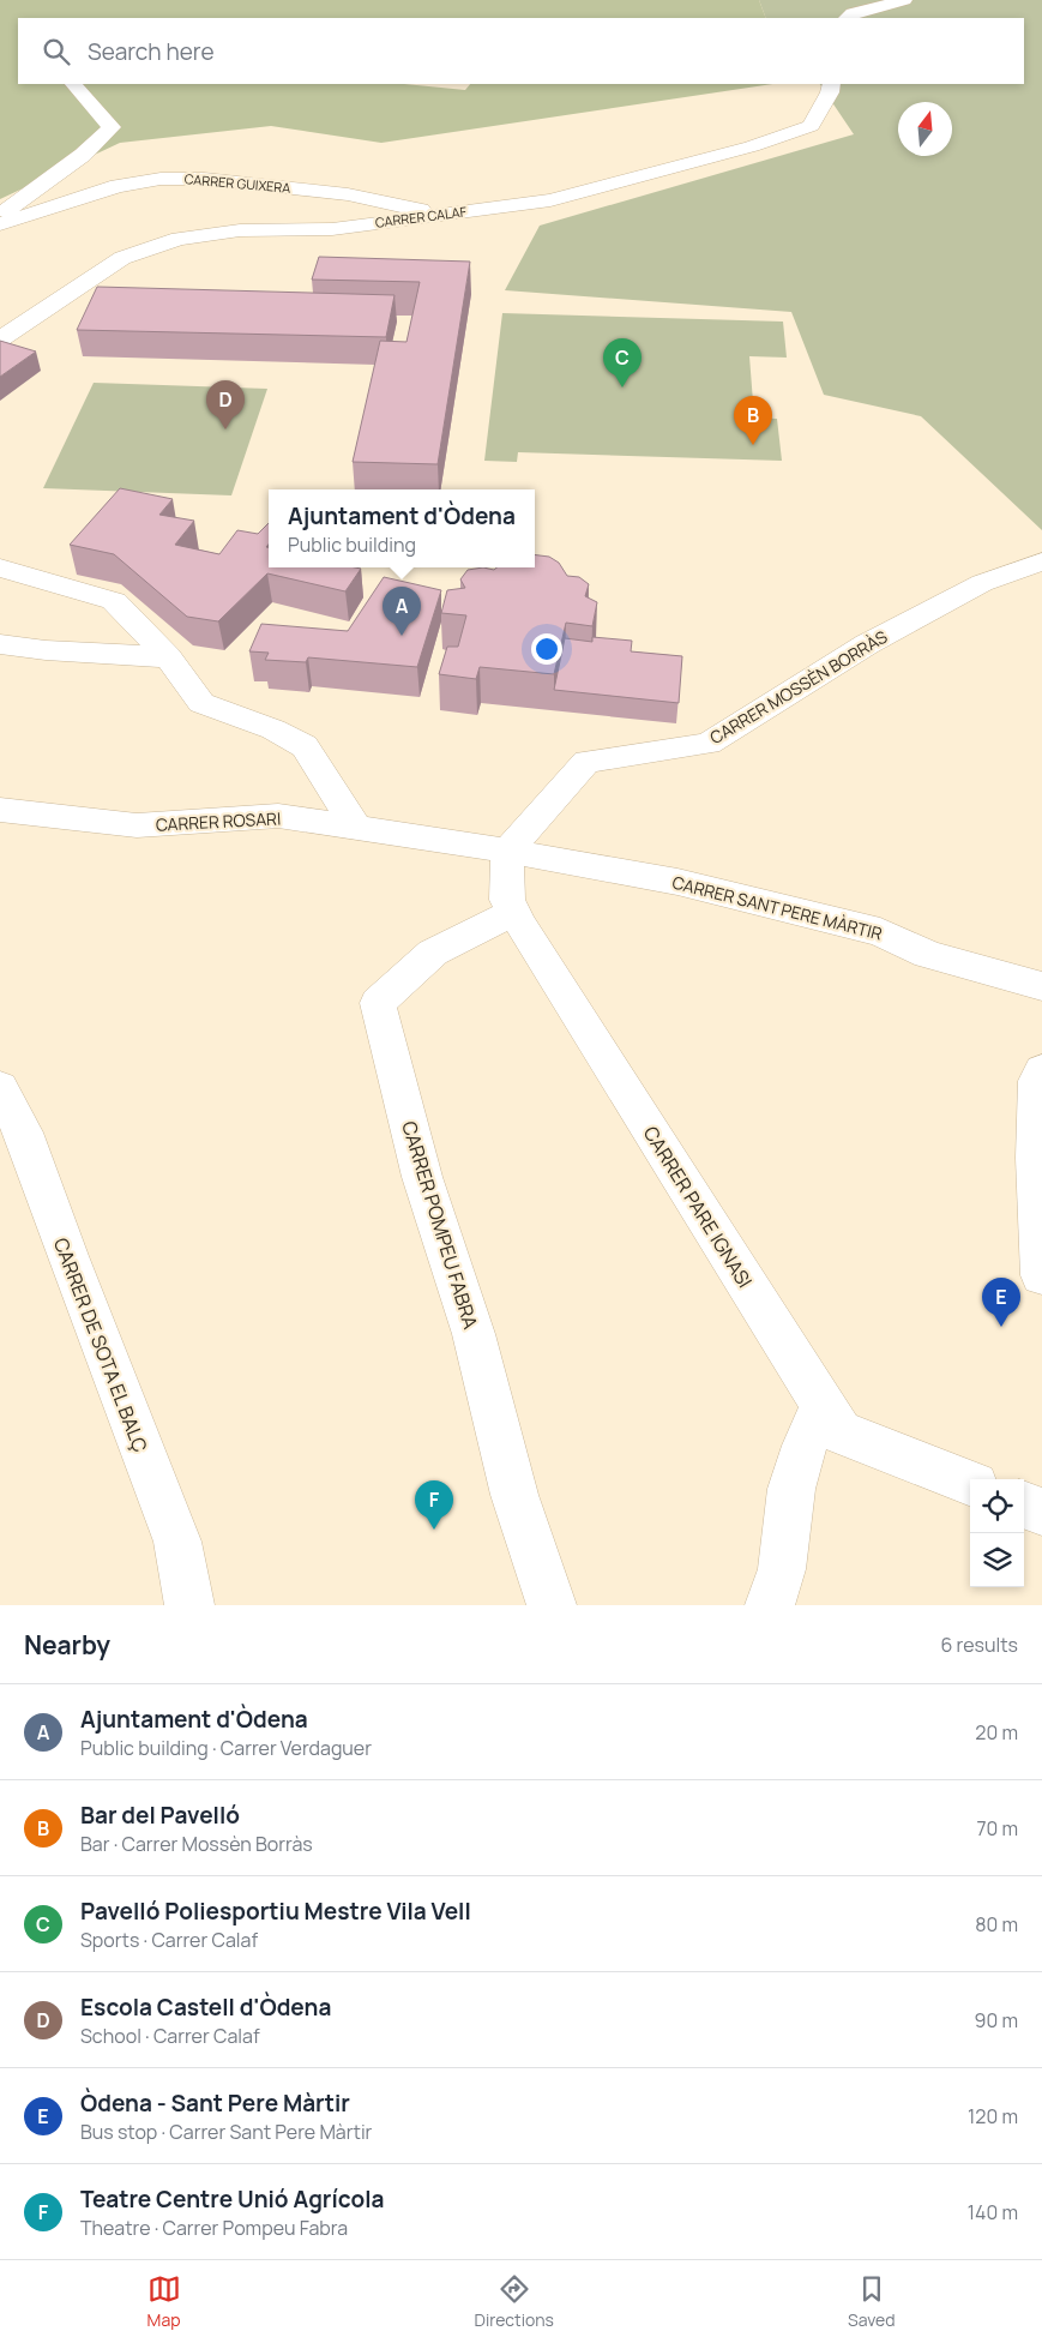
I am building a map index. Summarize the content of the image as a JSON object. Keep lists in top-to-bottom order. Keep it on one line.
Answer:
{"streets":{"street":["CARRER GUIXERA","CARRER CALAF","CARRER MOSSÈN BORRÀS","CARRER ROSARI","CARRER SANT PERE MÀRTIR","CARRER PARE IGNASI","CARRER POMPEU FABRA","CARRER DE SOTA EL BALÇ"]},"crossings":[["CARRER GUIXERA","CARRER CALAF"],["CARRER MOSSÈN BORRÀS","CARRER ROSARI"],["CARRER MOSSÈN BORRÀS","CARRER SANT PERE MÀRTIR"],["CARRER MOSSÈN BORRÀS","CARRER PARE IGNASI"],["CARRER ROSARI","CARRER SANT PERE MÀRTIR"],["CARRER ROSARI","CARRER PARE IGNASI"],["CARRER SANT PERE MÀRTIR","CARRER PARE IGNASI"],["CARRER PARE IGNASI","CARRER POMPEU FABRA"]],"north":"top","page":{"search":"Search here","pins":["C","D","B","A","E","F"],"popup":["Ajuntament d'Òdena","Public building"],"heading":["Nearby","6 results"],"list":[{"mark":"A","name":"Ajuntament d'Òdena","note":"Public building · Carrer Verdaguer","value":"20 m"},{"mark":"B","name":"Bar del Pavelló","note":"Bar · Carrer Mossèn Borràs","value":"70 m"},{"mark":"C","name":"Pavelló Poliesportiu Mestre Vila Vell","note":"Sports · Carrer Calaf","value":"80 m"},{"mark":"D","name":"Escola Castell d'Òdena","note":"School · Carrer Calaf","value":"90 m"},{"mark":"E","name":"Òdena - Sant Pere Màrtir","note":"Bus stop · Carrer Sant Pere Màrtir","value":"120 m"},{"mark":"F","name":"Teatre Centre Unió Agrícola","note":"Theatre · Carrer Pompeu Fabra","value":"140 m"}],"nav":["Map","Directions","Saved"]}}
